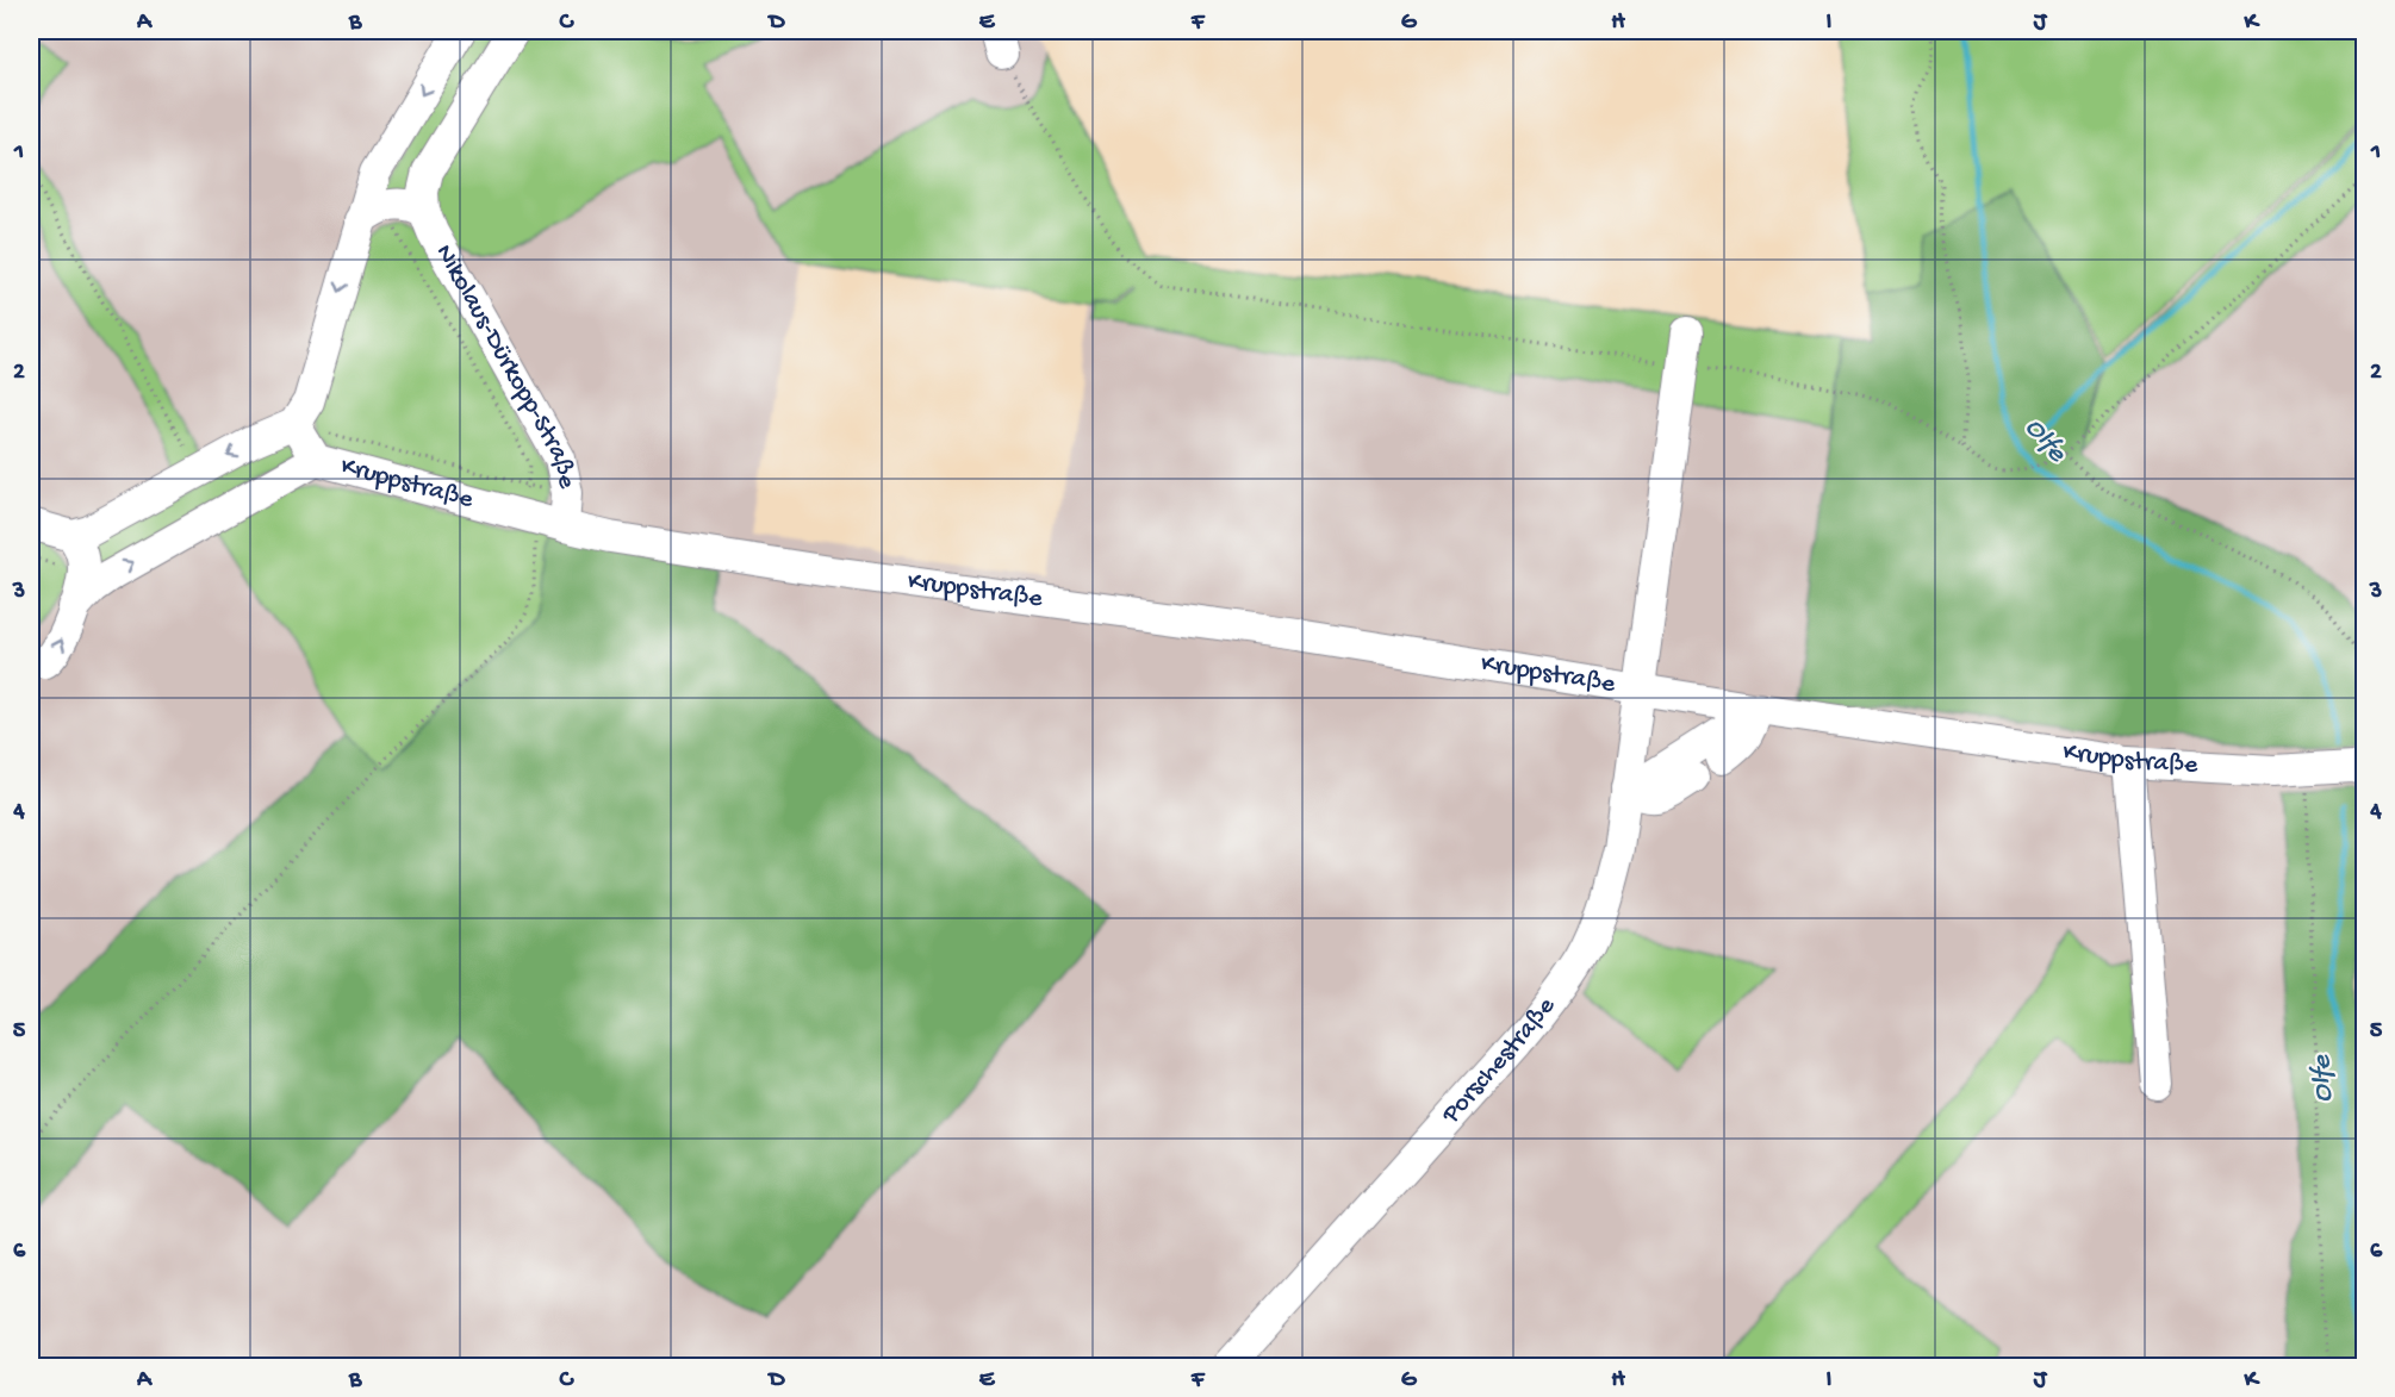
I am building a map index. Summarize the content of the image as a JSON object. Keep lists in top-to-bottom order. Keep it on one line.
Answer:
{"streets":{"street":["Nikolaus-Dürkopp-Straße","Kruppstraße","Porschestraße"]},"crossings":[["Nikolaus-Dürkopp-Straße","Kruppstraße"],["Kruppstraße","Porschestraße"]],"water":["Olfe"],"grid":{"columns":["A","B","C","D","E","F","G","H","I","J","K"],"rows":["1","2","3","4","5","6"]}}
